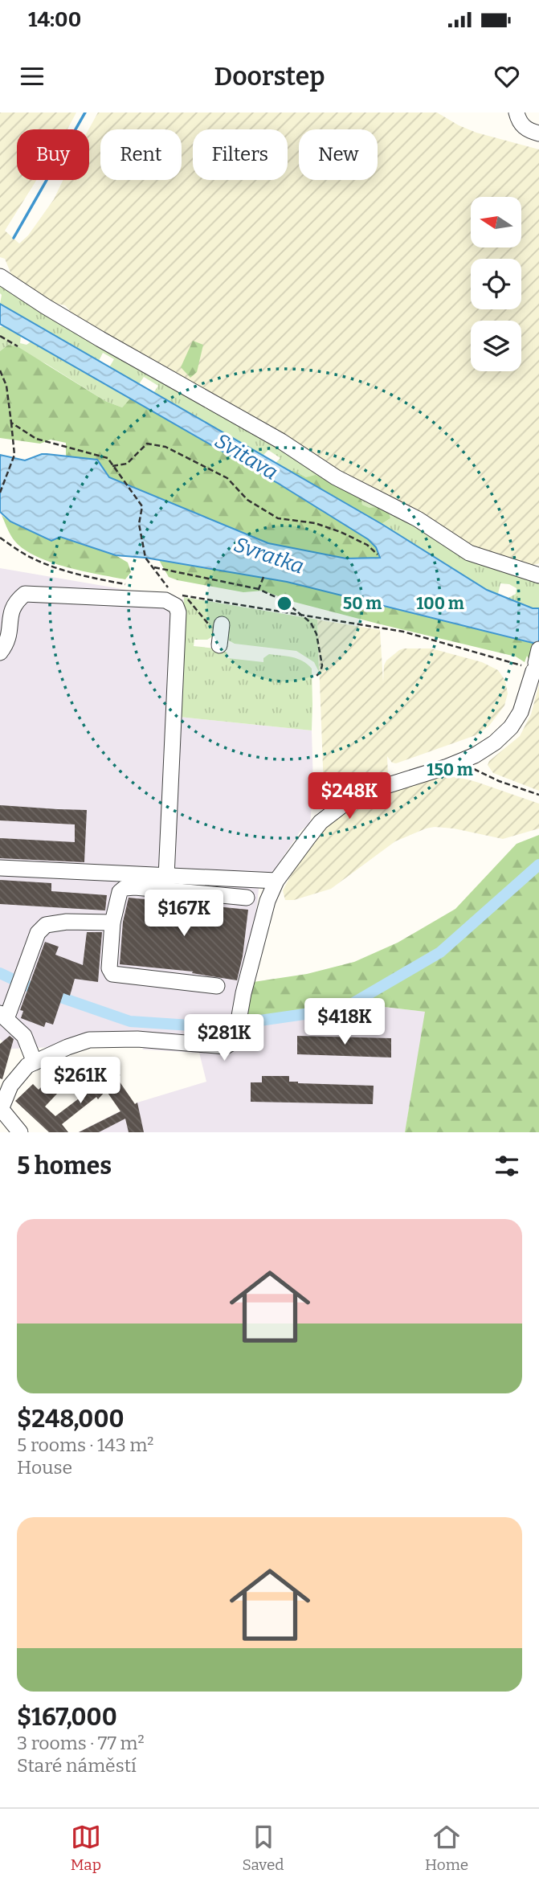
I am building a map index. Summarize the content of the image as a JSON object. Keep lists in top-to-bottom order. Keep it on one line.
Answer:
{"water":["Svitava","Svratka"],"north":"left","page":{"status":"14:00","header":"Doorstep","chip":["Buy","Rent","Filters","New"],"price":["$248K","$167K","$418K","$281K","$261K"],"heading":"5 homes","list":[{"name":"$248,000","note":"5 rooms · 143 m² · House"},{"name":"$167,000","note":"3 rooms · 77 m² · Staré náměstí"}],"tabs":["Map","Saved","Home"]},"rings":["50 m","100 m","150 m"]}
